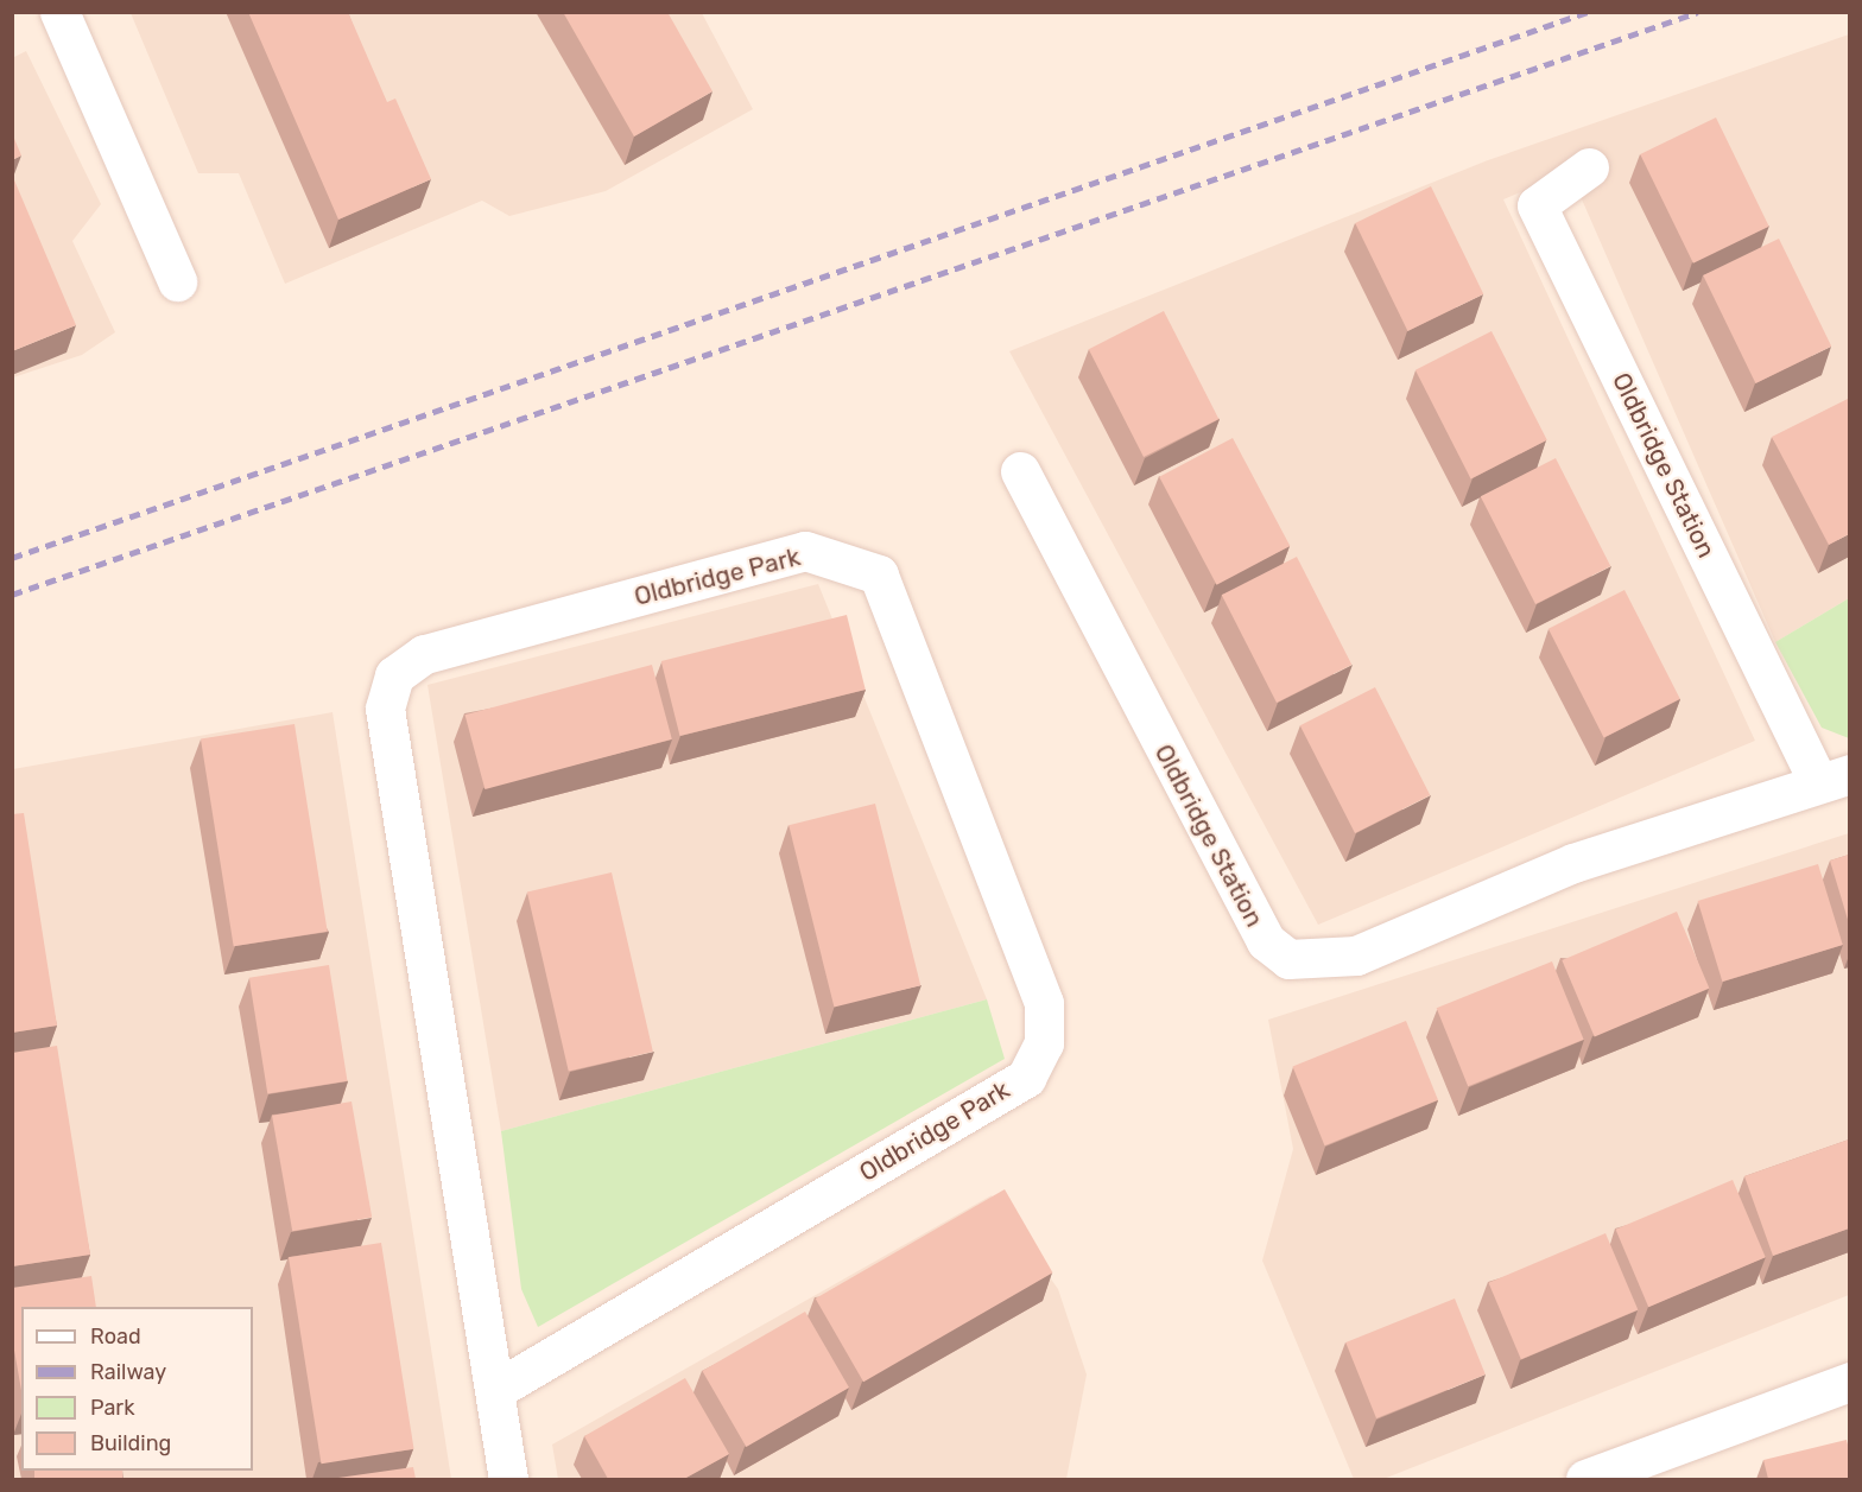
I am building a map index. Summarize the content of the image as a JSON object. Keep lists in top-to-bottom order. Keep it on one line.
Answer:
{"streets":{"street":["Oldbridge Station","Oldbridge Park"]},"legend":["Road","Railway","Park","Building"]}
